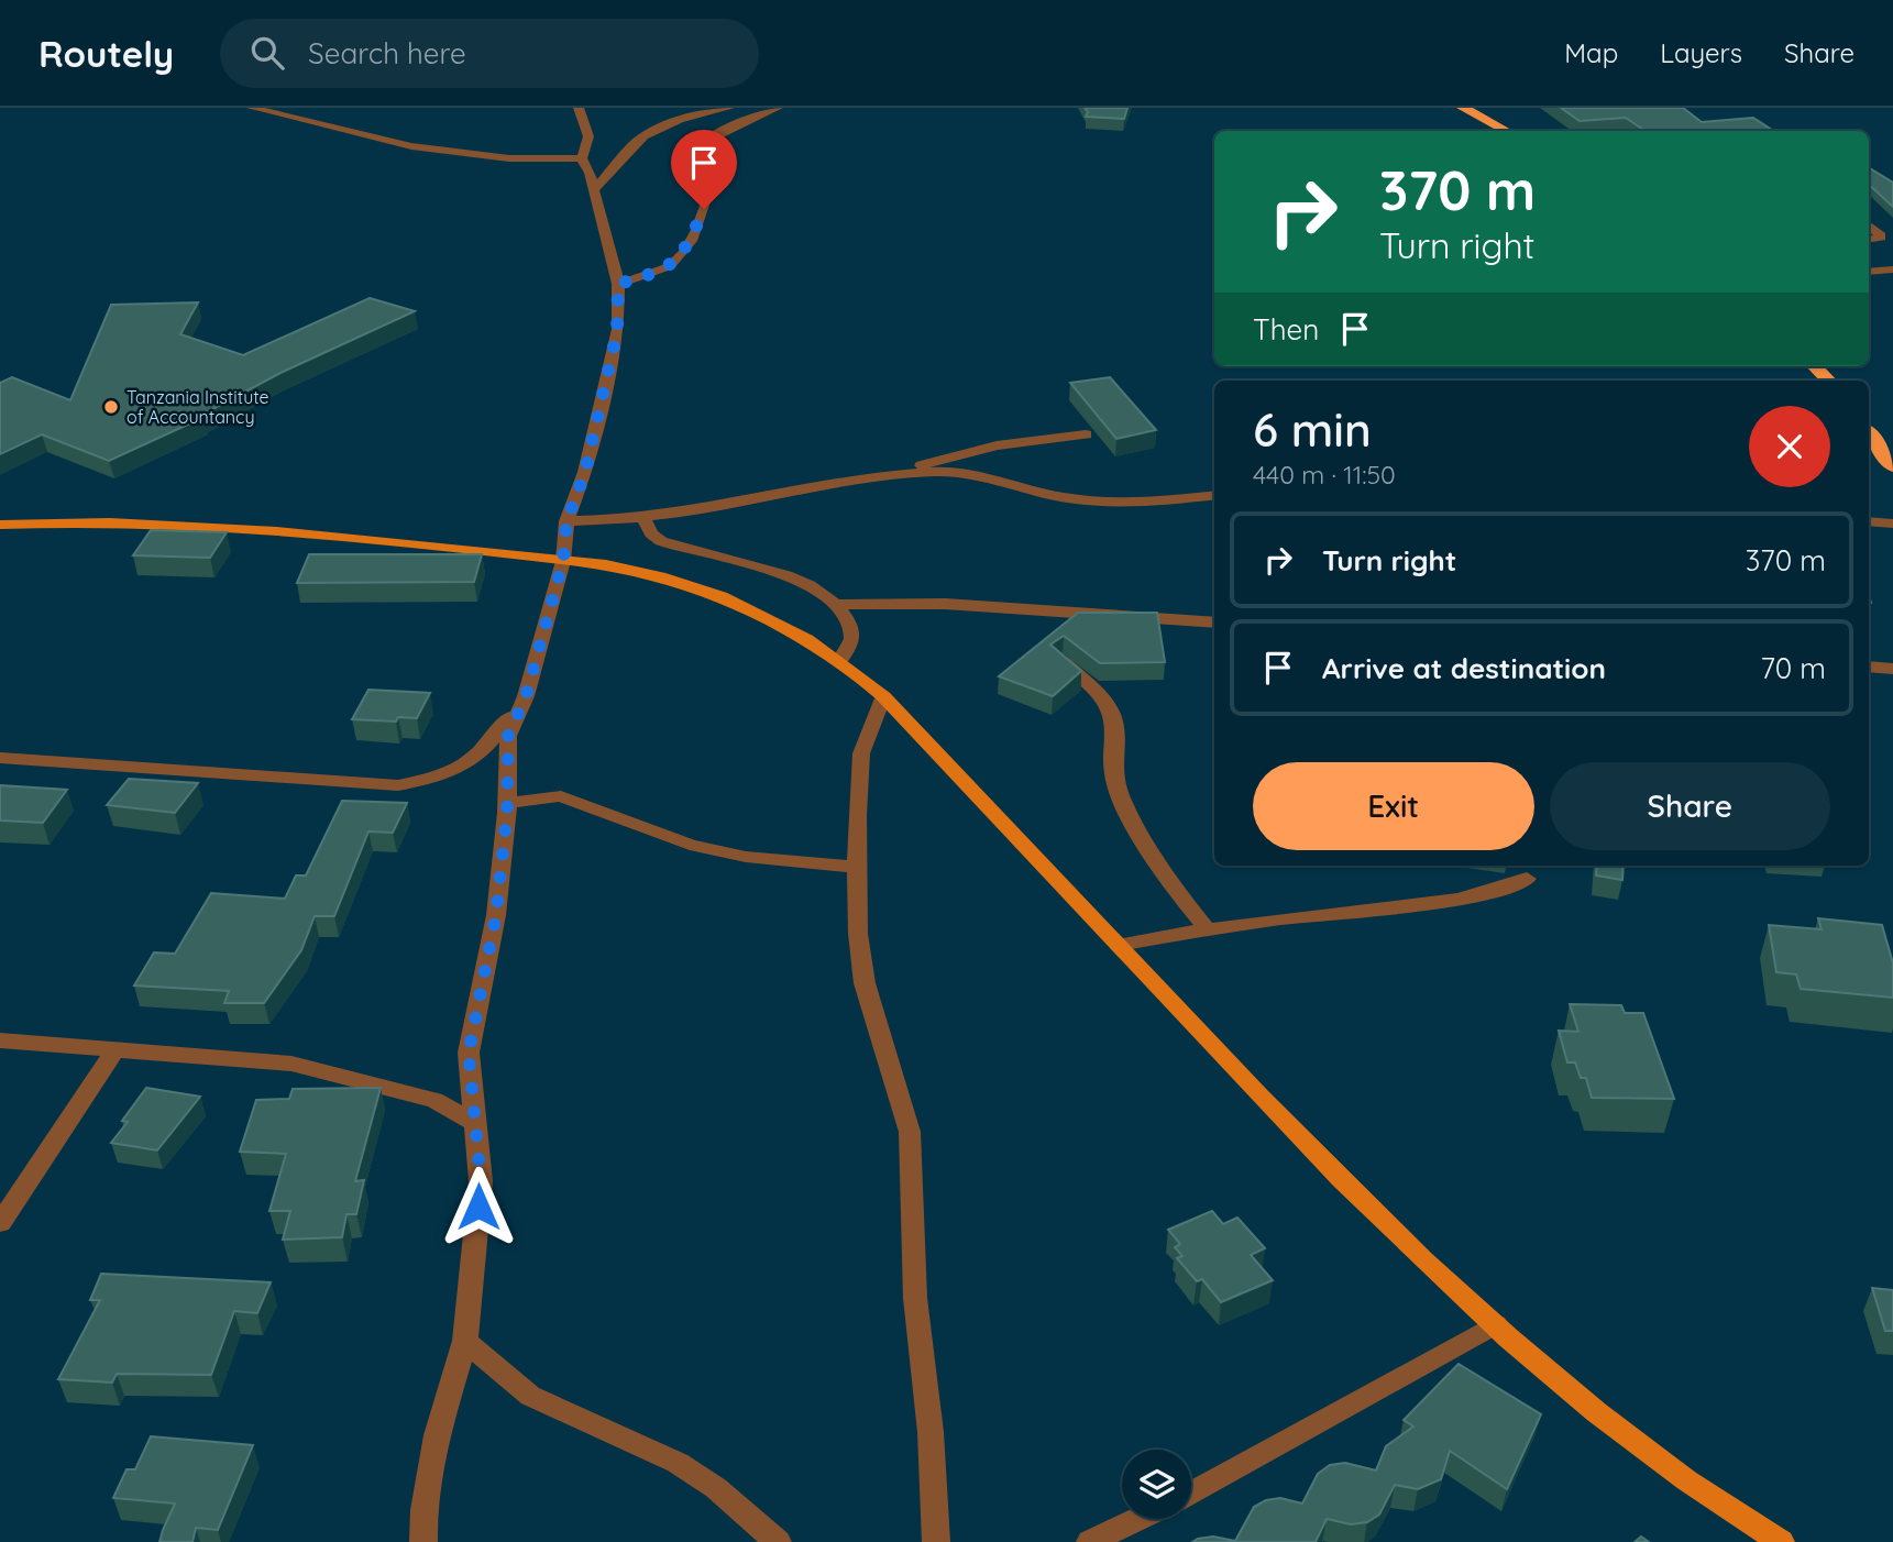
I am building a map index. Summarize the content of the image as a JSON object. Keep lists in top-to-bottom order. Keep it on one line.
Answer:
{"places":["Tanzania Institute of Accountancy"],"page":{"header":"Routely","search":"Search here","nav":["Map","Layers","Share"],"turn":["370 m","Turn right"],"then":"Then","heading":["6 min","440 m · 11:50"],"list":[{"name":"Turn right","value":"370 m"},{"name":"Arrive at destination","value":"70 m"}],"buttons":["Exit","Share"]}}
